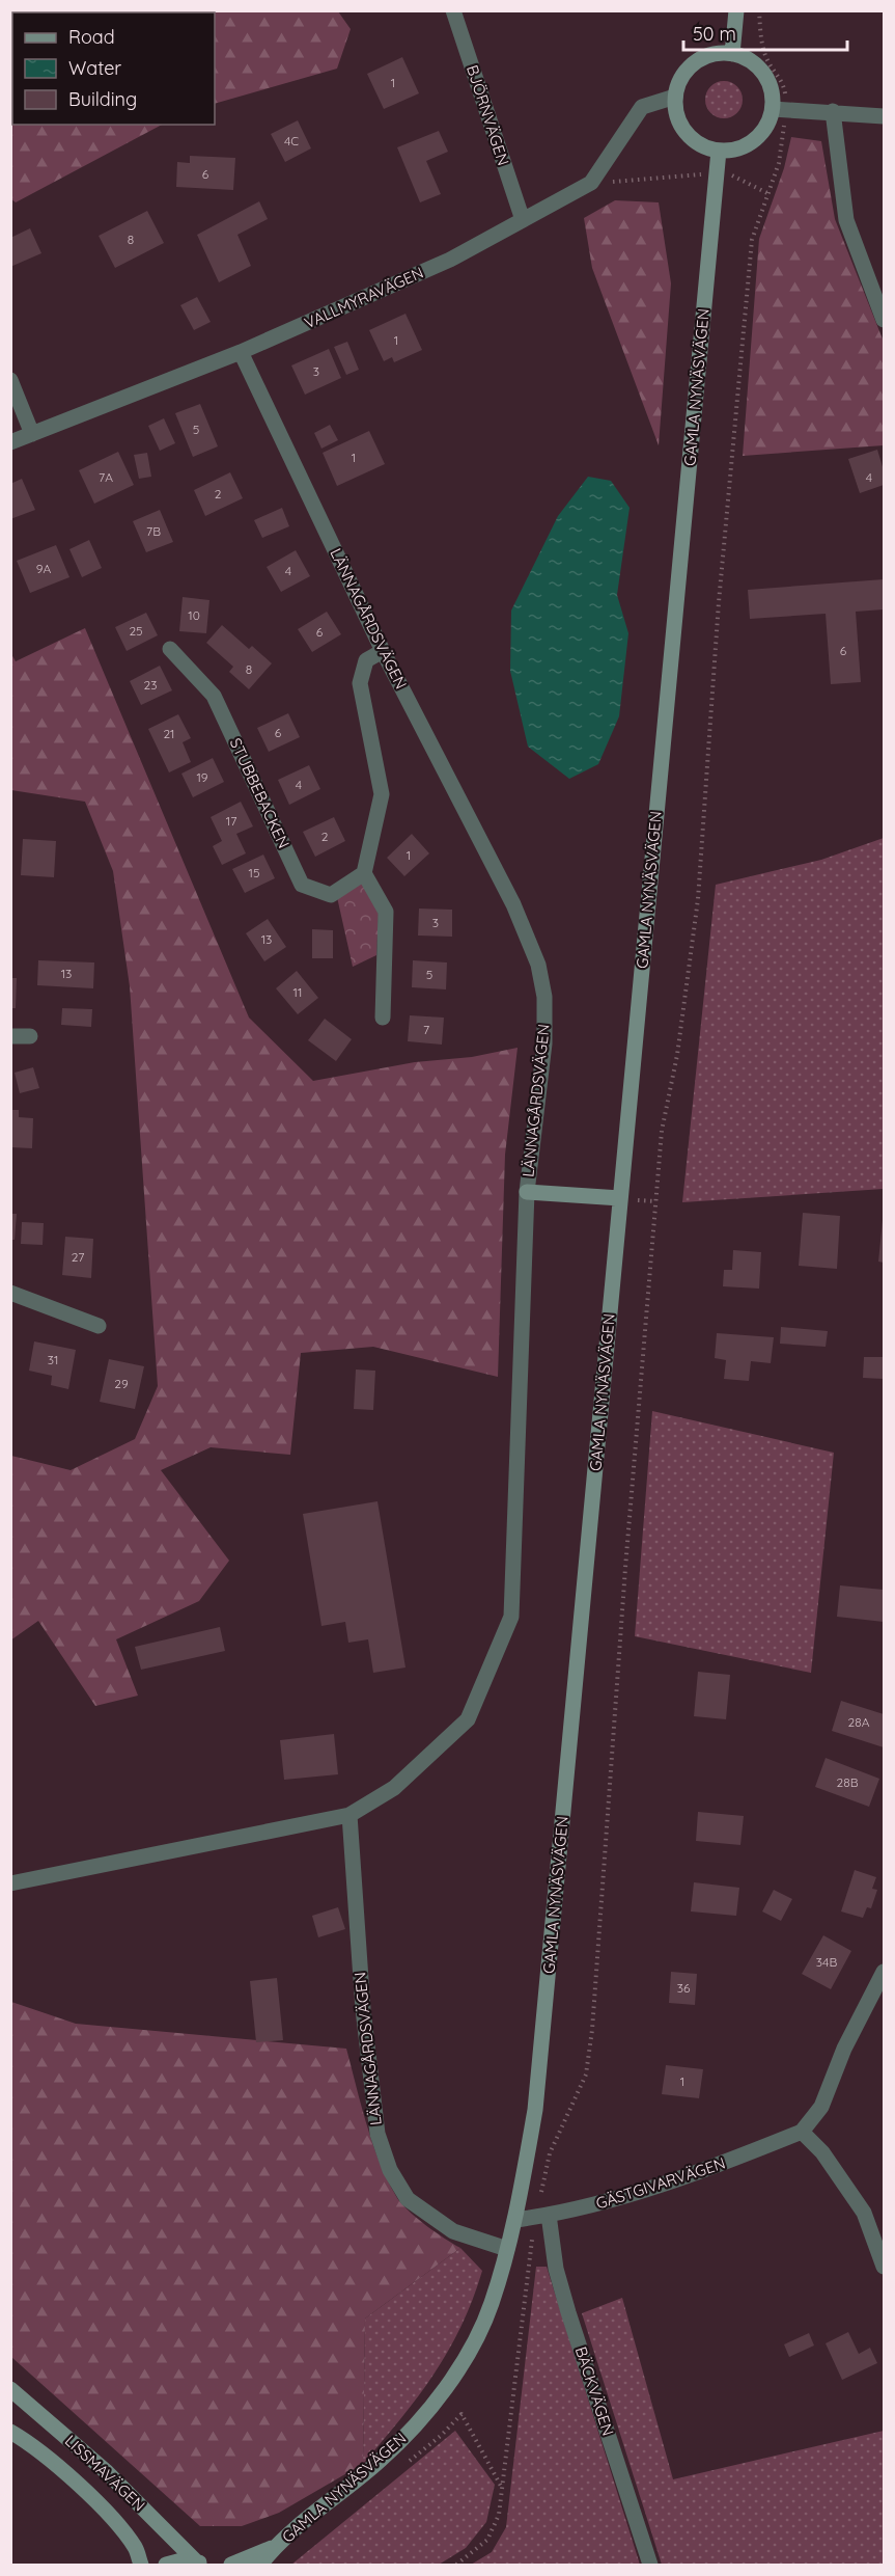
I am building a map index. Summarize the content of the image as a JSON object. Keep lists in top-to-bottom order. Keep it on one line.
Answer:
{"streets":{"street":["BJÖRNVÄGEN","VALLMYRAVÄGEN","GAMLA NYNÄSVÄGEN","LÄNNAGÅRDSVÄGEN","STUBBEBACKEN","GÄSTGIVARVÄGEN","BÄCKVÄGEN","LISSMAVÄGEN"]},"crossings":[["BJÖRNVÄGEN","VALLMYRAVÄGEN"],["VALLMYRAVÄGEN","GAMLA NYNÄSVÄGEN"],["VALLMYRAVÄGEN","LÄNNAGÅRDSVÄGEN"],["GAMLA NYNÄSVÄGEN","LÄNNAGÅRDSVÄGEN"],["GAMLA NYNÄSVÄGEN","GÄSTGIVARVÄGEN"],["GÄSTGIVARVÄGEN","BÄCKVÄGEN"]],"house_numbers":["1","4C","6","8","1","3","5","1","7A","4","2","7B","9A","4","10","25","6","6","8","23","6","21","19","4","17","2","1","15","3","13","13","5","11","7","27","31","29","28A","28B","34B","36","1"],"legend":["Road","Water","Building"],"scale_bar":"50 m"}
